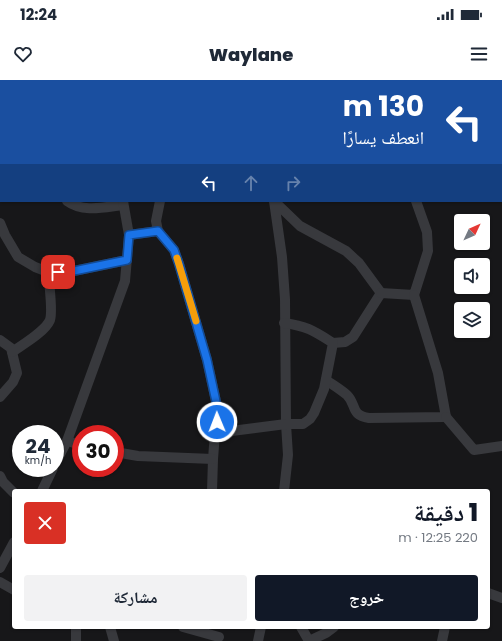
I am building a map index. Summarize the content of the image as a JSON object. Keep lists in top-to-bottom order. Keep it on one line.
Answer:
{"north":"top right","page":{"status":"12:24","header":"Waylane","turn":["130 m","انعطف يسارًا"],"speed":"24 km/h","limit":"30","heading":["1 دقيقة","220 m · 12:25"],"buttons":["خروج","مشاركة"]}}
